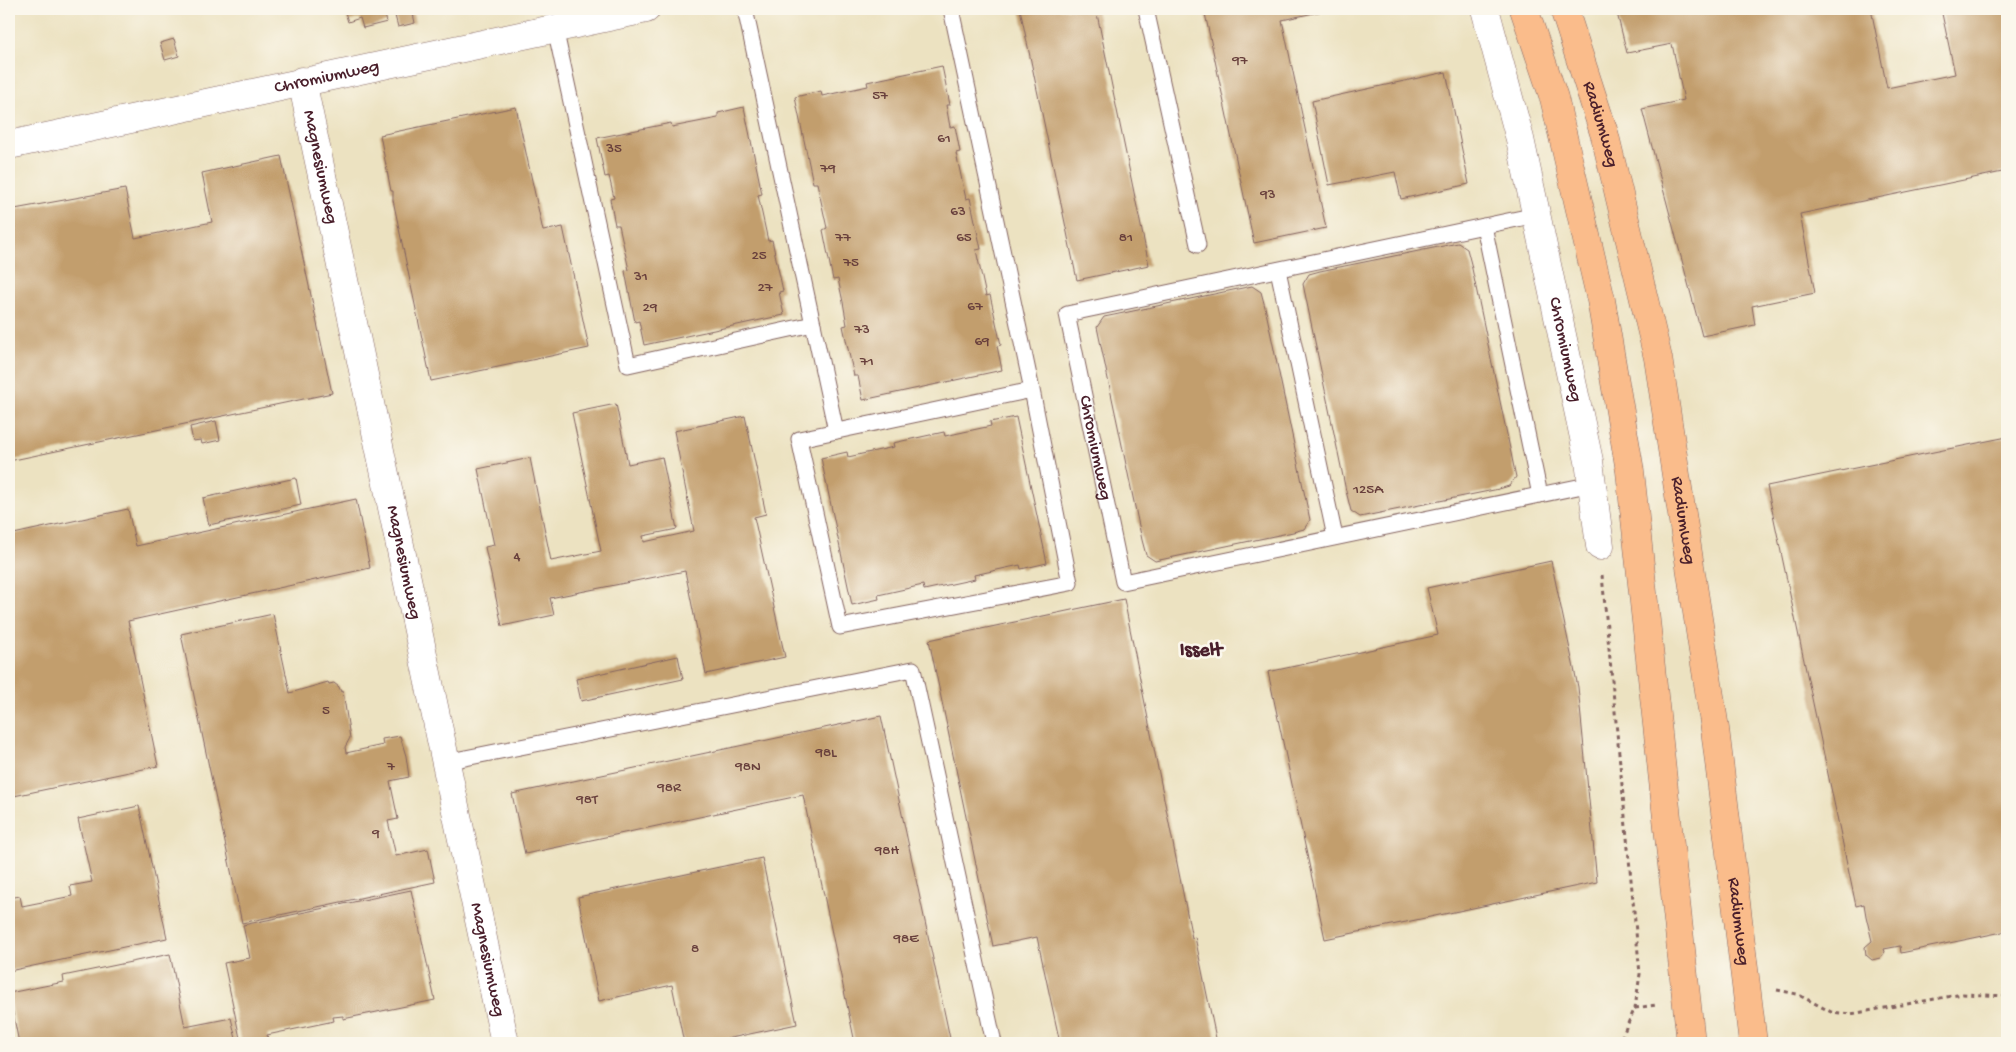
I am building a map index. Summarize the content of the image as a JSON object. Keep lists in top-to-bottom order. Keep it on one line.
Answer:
{"streets":{"main road":["Radiumweg"],"street":["Chromiumweg","Magnesiumweg"]},"crossings":[["Chromiumweg","Magnesiumweg"]],"districts":["Isselt"],"house_numbers":["97","57","61","35","79","93","63","77","65","81","25","75","31","27","67","29","73","69","71","125A","4","5","98L","7","98N","98R","98T","9","98H","98E","8"]}
